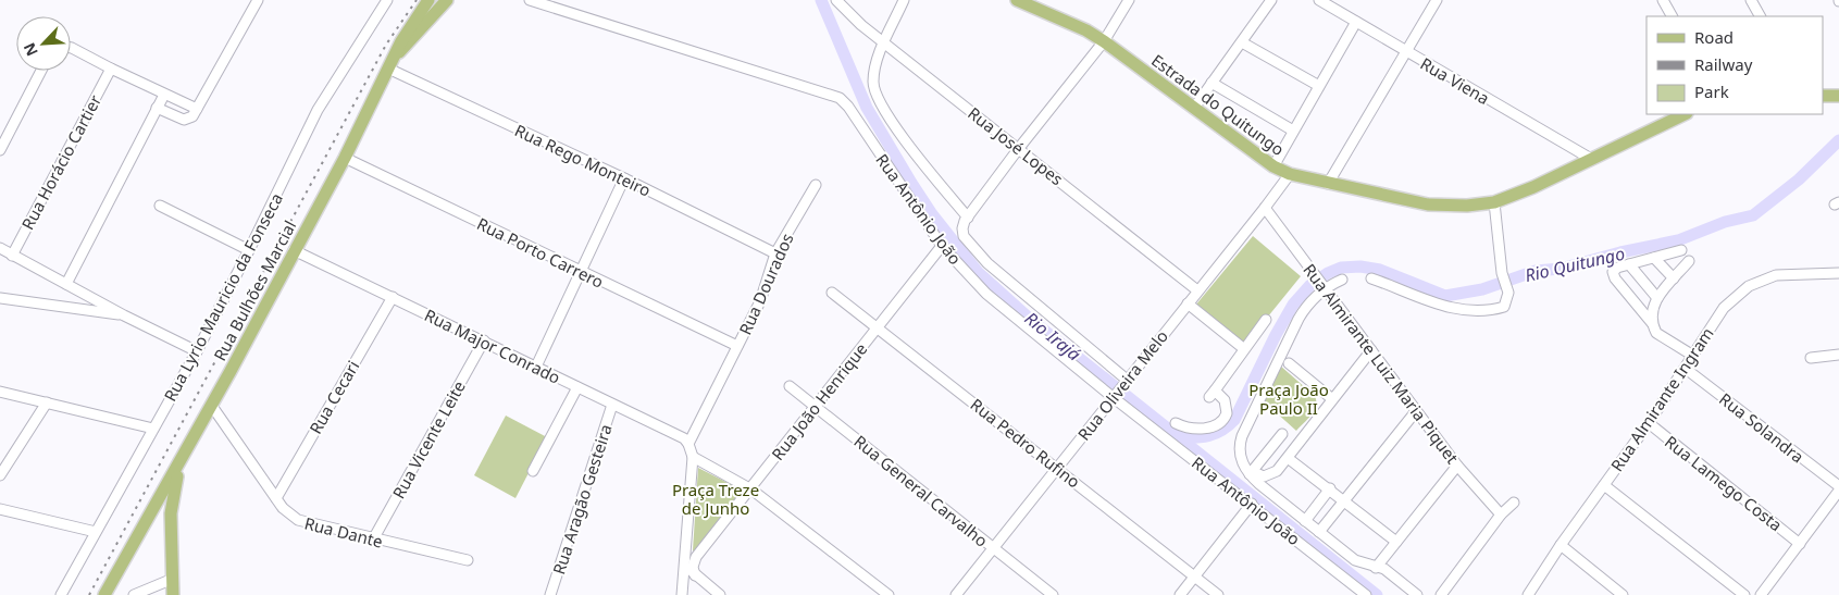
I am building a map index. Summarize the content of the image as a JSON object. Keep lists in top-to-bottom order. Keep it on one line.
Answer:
{"streets":{"main road":["Estrada do Quitungo","Rua Bulhões Marcial"],"street":["Rua Viena","Rua José Lopes","Rua Rego Monteiro","Rua Horácio Cartier","Rua Antônio João","Rua Porto Carrero","Rua Dourados","Rua Lyrio Mauricio da Fonseca","Rua Major Conrado","Rua Almirante Luiz Maria Piquet","Rua Oliveira Melo","Rua Cecari","Rua Almirante Ingram","Rua João Henrique","Rua Solandra","Rua Vicente Leite","Rua Pedro Rufino","Rua Lamego Costa","Rua General Carvalho","Rua Aragão Gesteira","Rua Dante"]},"crossings":[["Rua Viena","Estrada do Quitungo"],["Estrada do Quitungo","Rua Oliveira Melo"],["Rua José Lopes","Rua Oliveira Melo"],["Rua Rego Monteiro","Rua Dourados"],["Rua Rego Monteiro","Rua Bulhões Marcial"],["Rua Antônio João","Rua Almirante Luiz Maria Piquet"],["Rua Antônio João","Rua Oliveira Melo"],["Rua Antônio João","Rua João Henrique"],["Rua Porto Carrero","Rua Dourados"],["Rua Porto Carrero","Rua Bulhões Marcial"],["Rua Dourados","Rua Major Conrado"],["Rua Bulhões Marcial","Rua Major Conrado"],["Rua Bulhões Marcial","Rua Dante"],["Rua Major Conrado","Rua Cecari"],["Rua Major Conrado","Rua Vicente Leite"],["Rua Major Conrado","Rua Aragão Gesteira"],["Rua Almirante Luiz Maria Piquet","Rua Oliveira Melo"],["Rua Oliveira Melo","Rua Pedro Rufino"],["Rua Oliveira Melo","Rua General Carvalho"],["Rua Cecari","Rua Dante"],["Rua Almirante Ingram","Rua Solandra"],["Rua Almirante Ingram","Rua Lamego Costa"],["Rua João Henrique","Rua Pedro Rufino"],["Rua João Henrique","Rua General Carvalho"],["Rua Vicente Leite","Rua Dante"]],"water":["Rio Quitungo","Rio Irajá"],"parks":["Praça João Paulo II","Praça Treze de Junho"],"legend":["Road","Railway","Park"],"north":"bottom left"}
